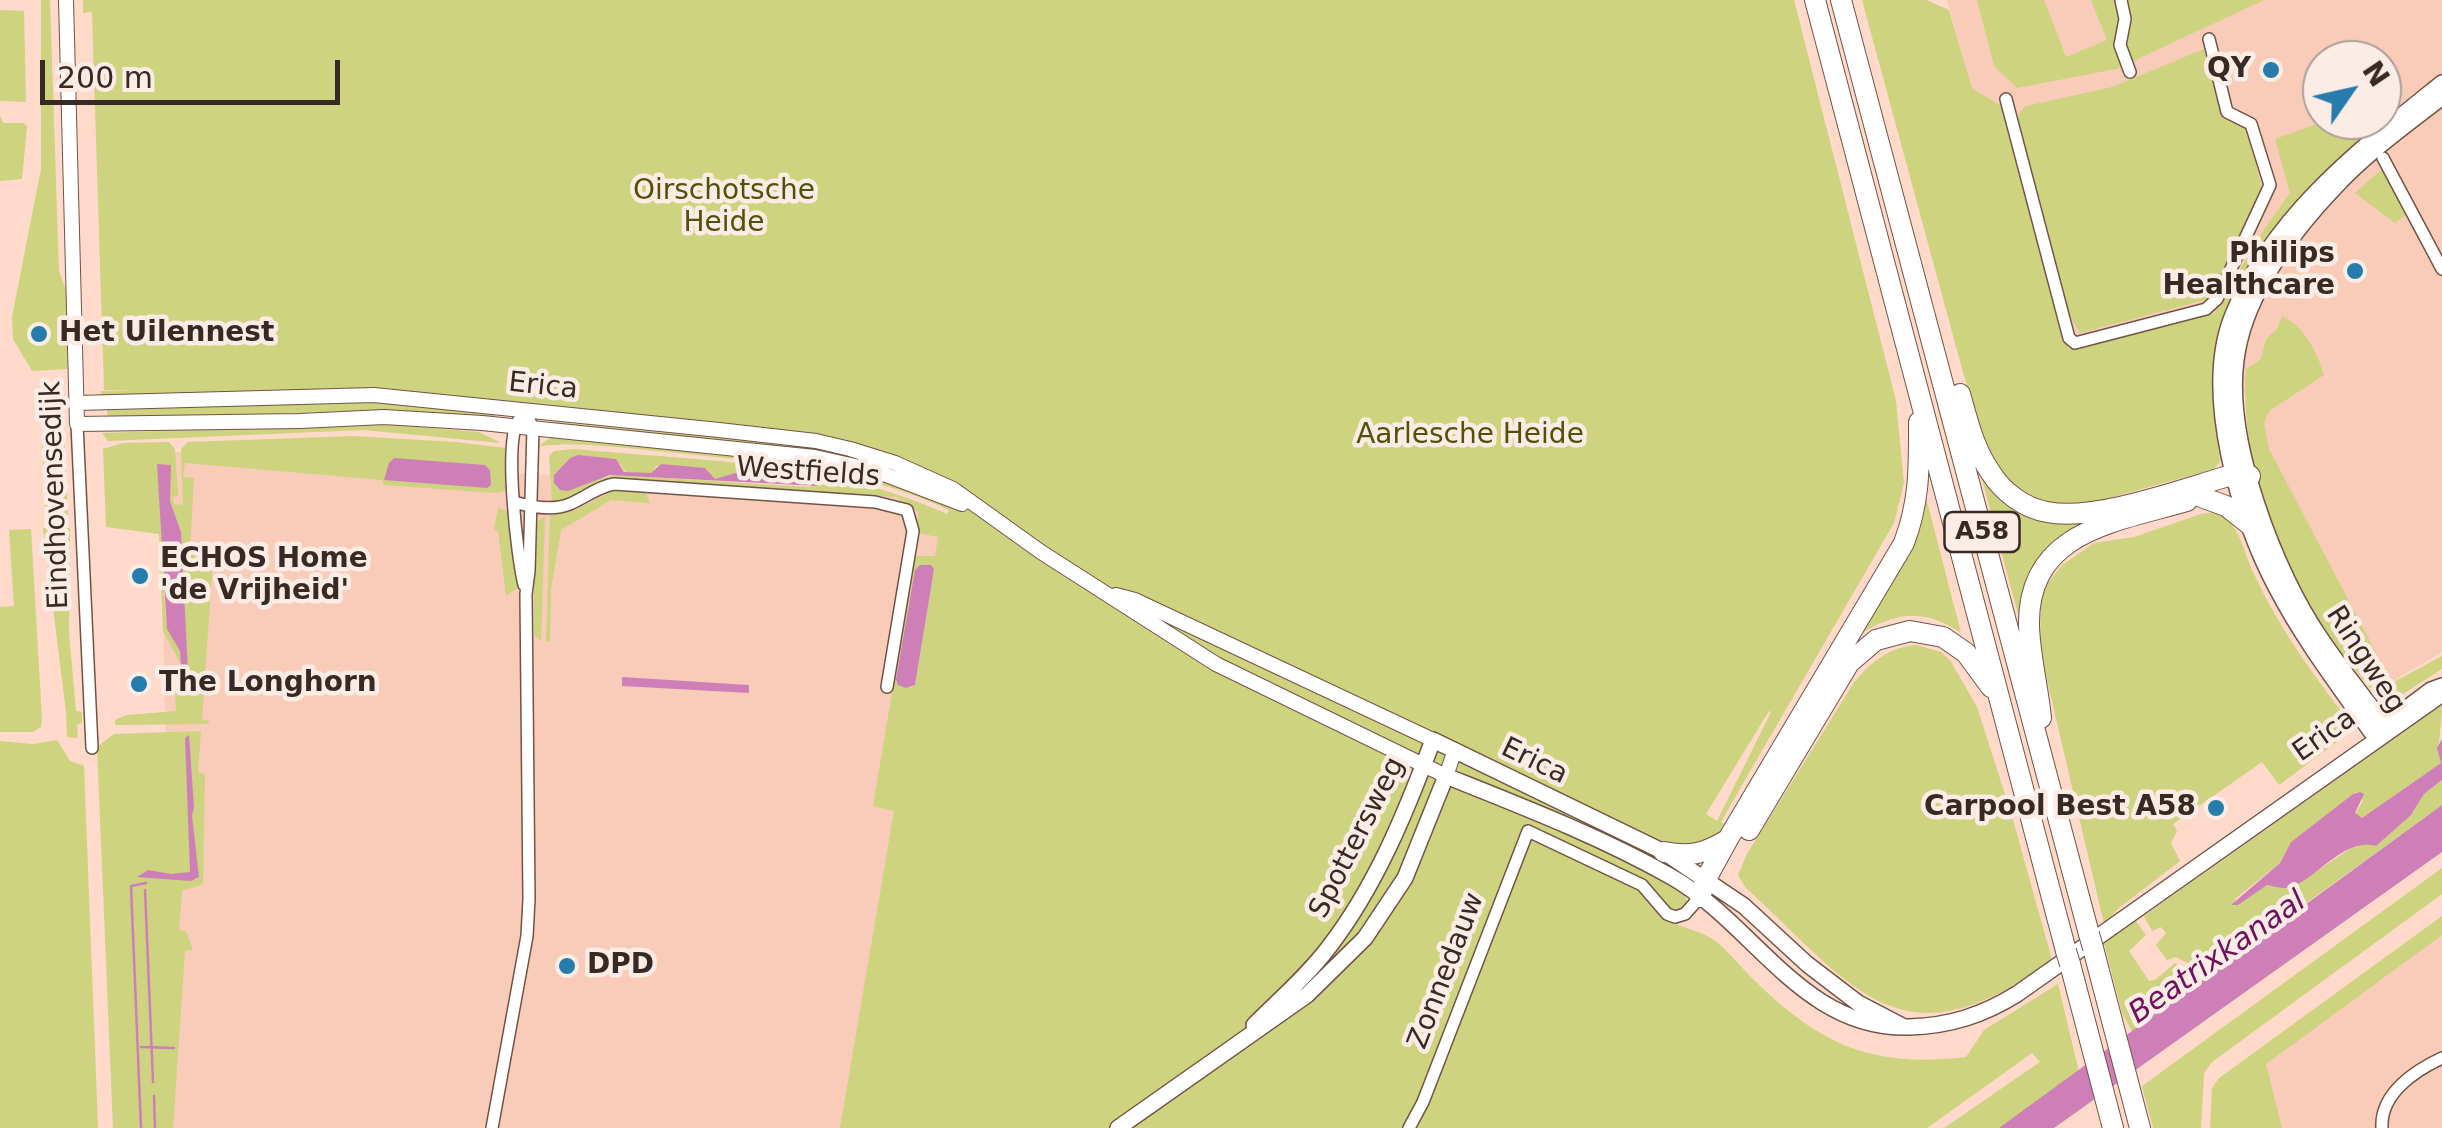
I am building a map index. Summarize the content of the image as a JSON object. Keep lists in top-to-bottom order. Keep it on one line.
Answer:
{"streets":{"highway":["A58"],"main road":["Erica","Ringweg","Spottersweg"],"street":["Westfields","Eindhovensedijk","Zonnedauw"]},"crossings":[["Erica","Eindhovensedijk"],["Erica","A58"],["Erica","Ringweg"],["Erica","Spottersweg"],["Erica","Zonnedauw"],["A58","Ringweg"],["A58","Zonnedauw"]],"water":["Beatrixkanaal"],"parks":["Oirschotsche Heide","Aarlesche Heide"],"places":["QY","Philips Healthcare","Het Uilennest","ECHOS Home 'de Vrijheid'","The Longhorn","Carpool Best A58","DPD"],"scale_bar":"200 m","north":"top right"}
